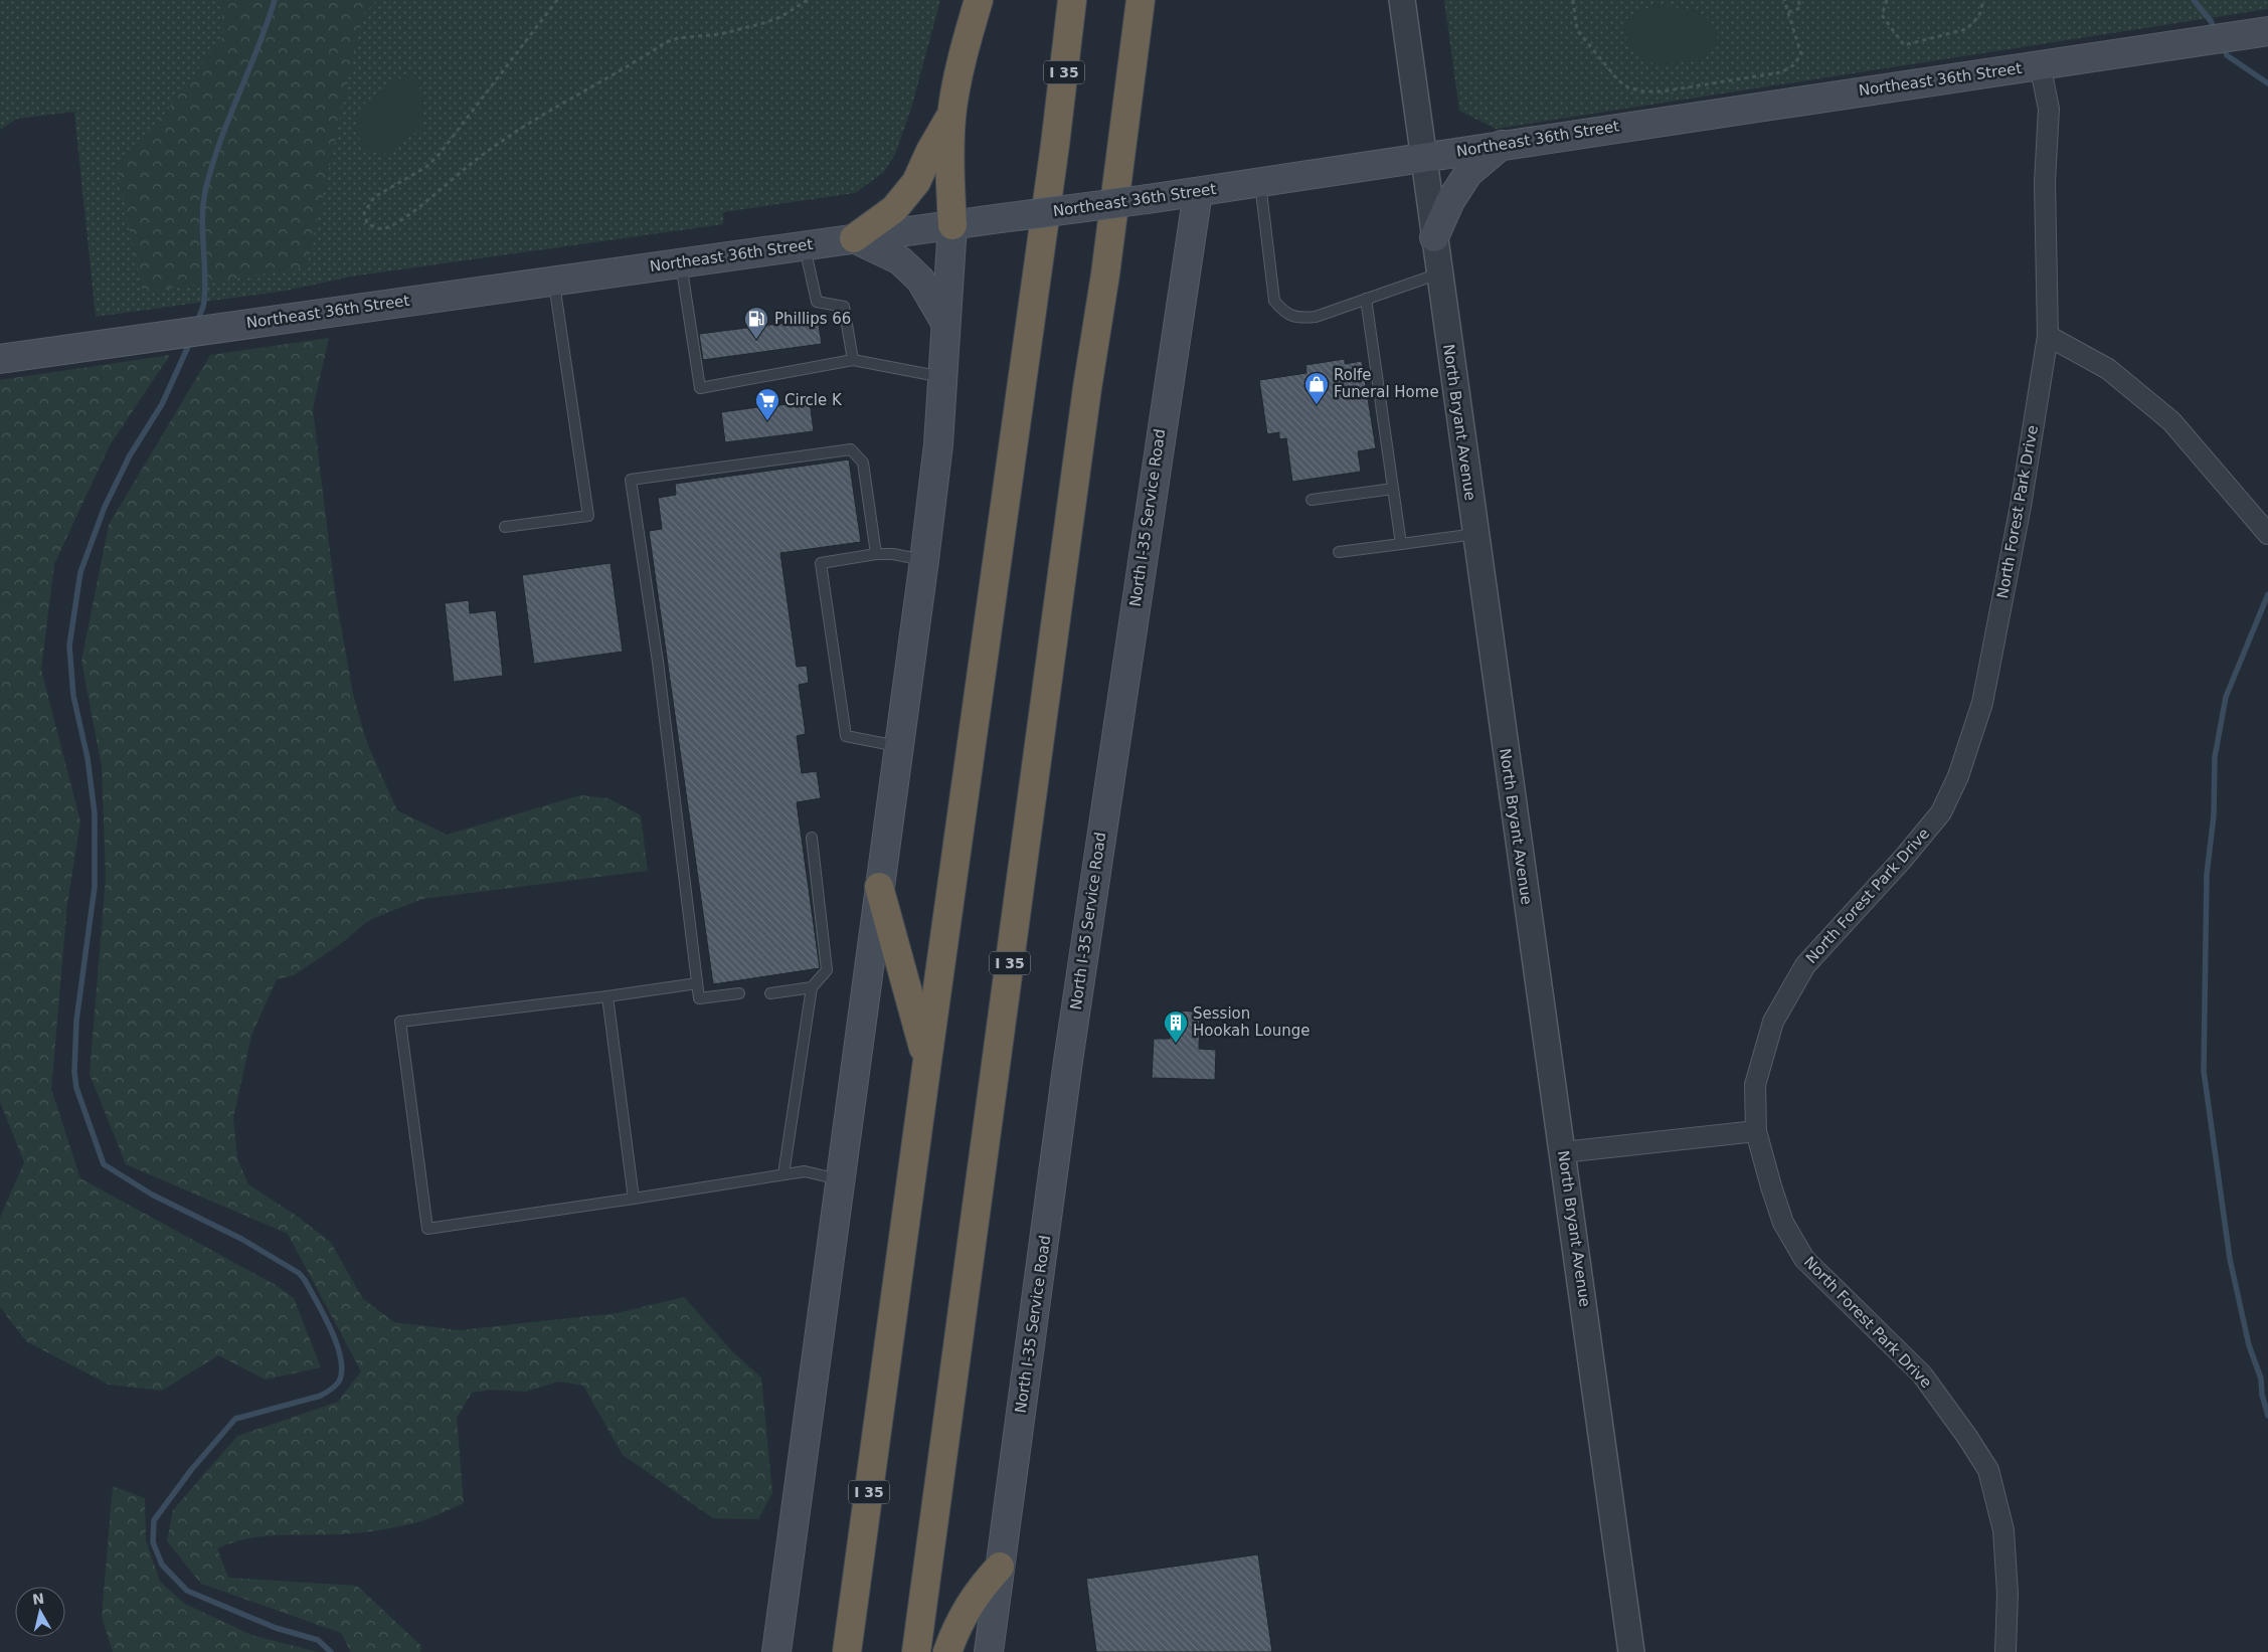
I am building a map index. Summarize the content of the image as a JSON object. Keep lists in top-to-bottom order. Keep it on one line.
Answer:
{"streets":{"highway":["I 35"],"main road":["Northeast 36th Street","North I-35 Service Road"],"street":["North Bryant Avenue","North Forest Park Drive"]},"crossings":[["Northeast 36th Street","North Bryant Avenue"],["Northeast 36th Street","North Forest Park Drive"],["Northeast 36th Street","North I-35 Service Road"]],"places":{"fuel station":["Phillips 66"],"shop":["Rolfe Funeral Home"],"supermarket":["Circle K"],"building":["Session Hookah Lounge"]},"north":"top"}
